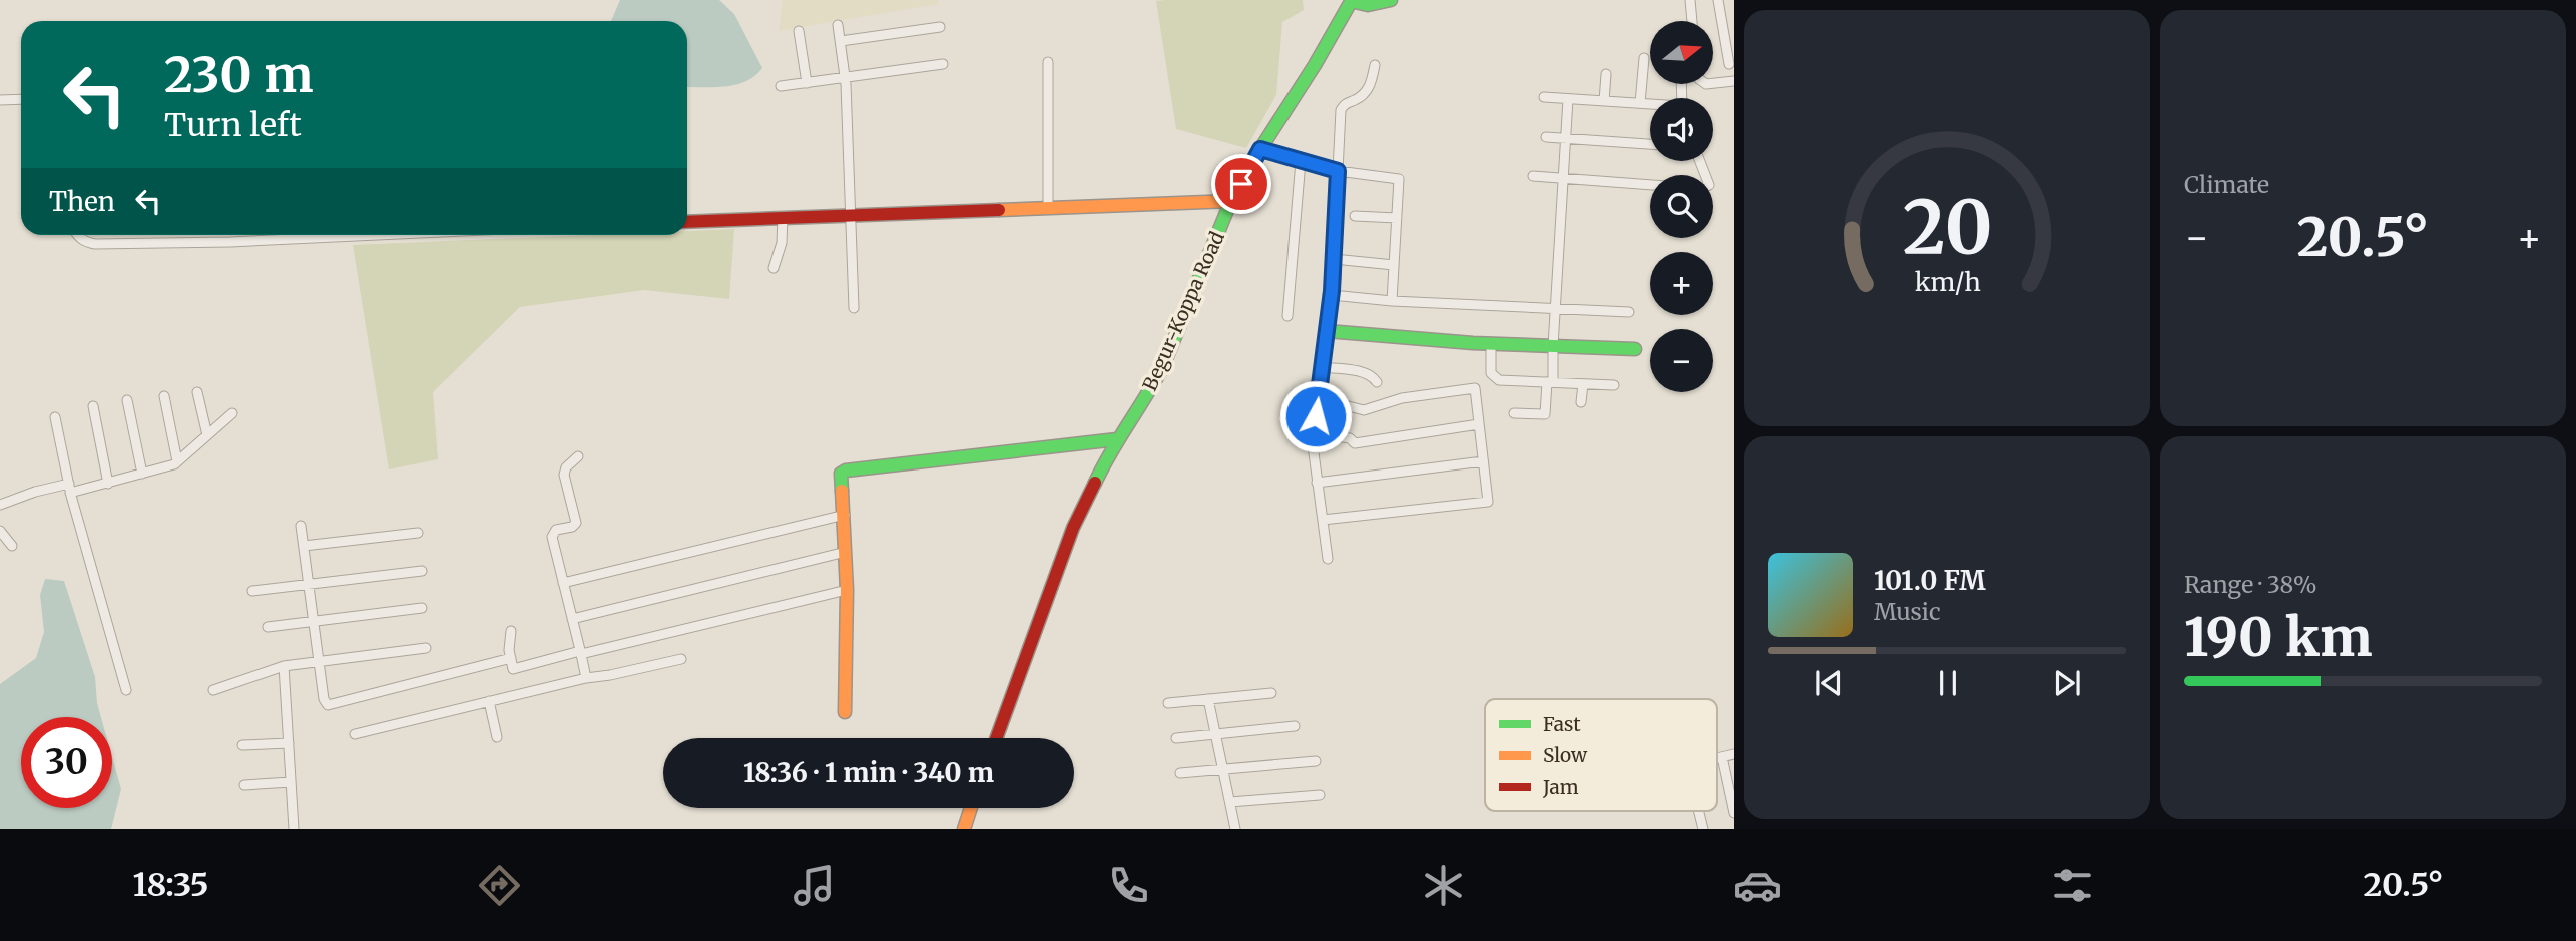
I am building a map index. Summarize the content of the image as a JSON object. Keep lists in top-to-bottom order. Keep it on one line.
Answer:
{"streets":{"street":["Begur-Koppa Road"]},"legend":["Fast","Slow","Jam"],"north":"right","page":{"tile":["Climate",["Range · 38%","190 km"]],"map_buttons":["+","−"],"turn":["230 m","Turn left"],"then":"Then","heat":["−","20.5°","+"],"song":["101.0 FM","Music"],"limit":"30","trip":"18:36 · 1 min · 340 m","tabs":["18:35","20.5°"],"gauge":["20","km/h"]}}
